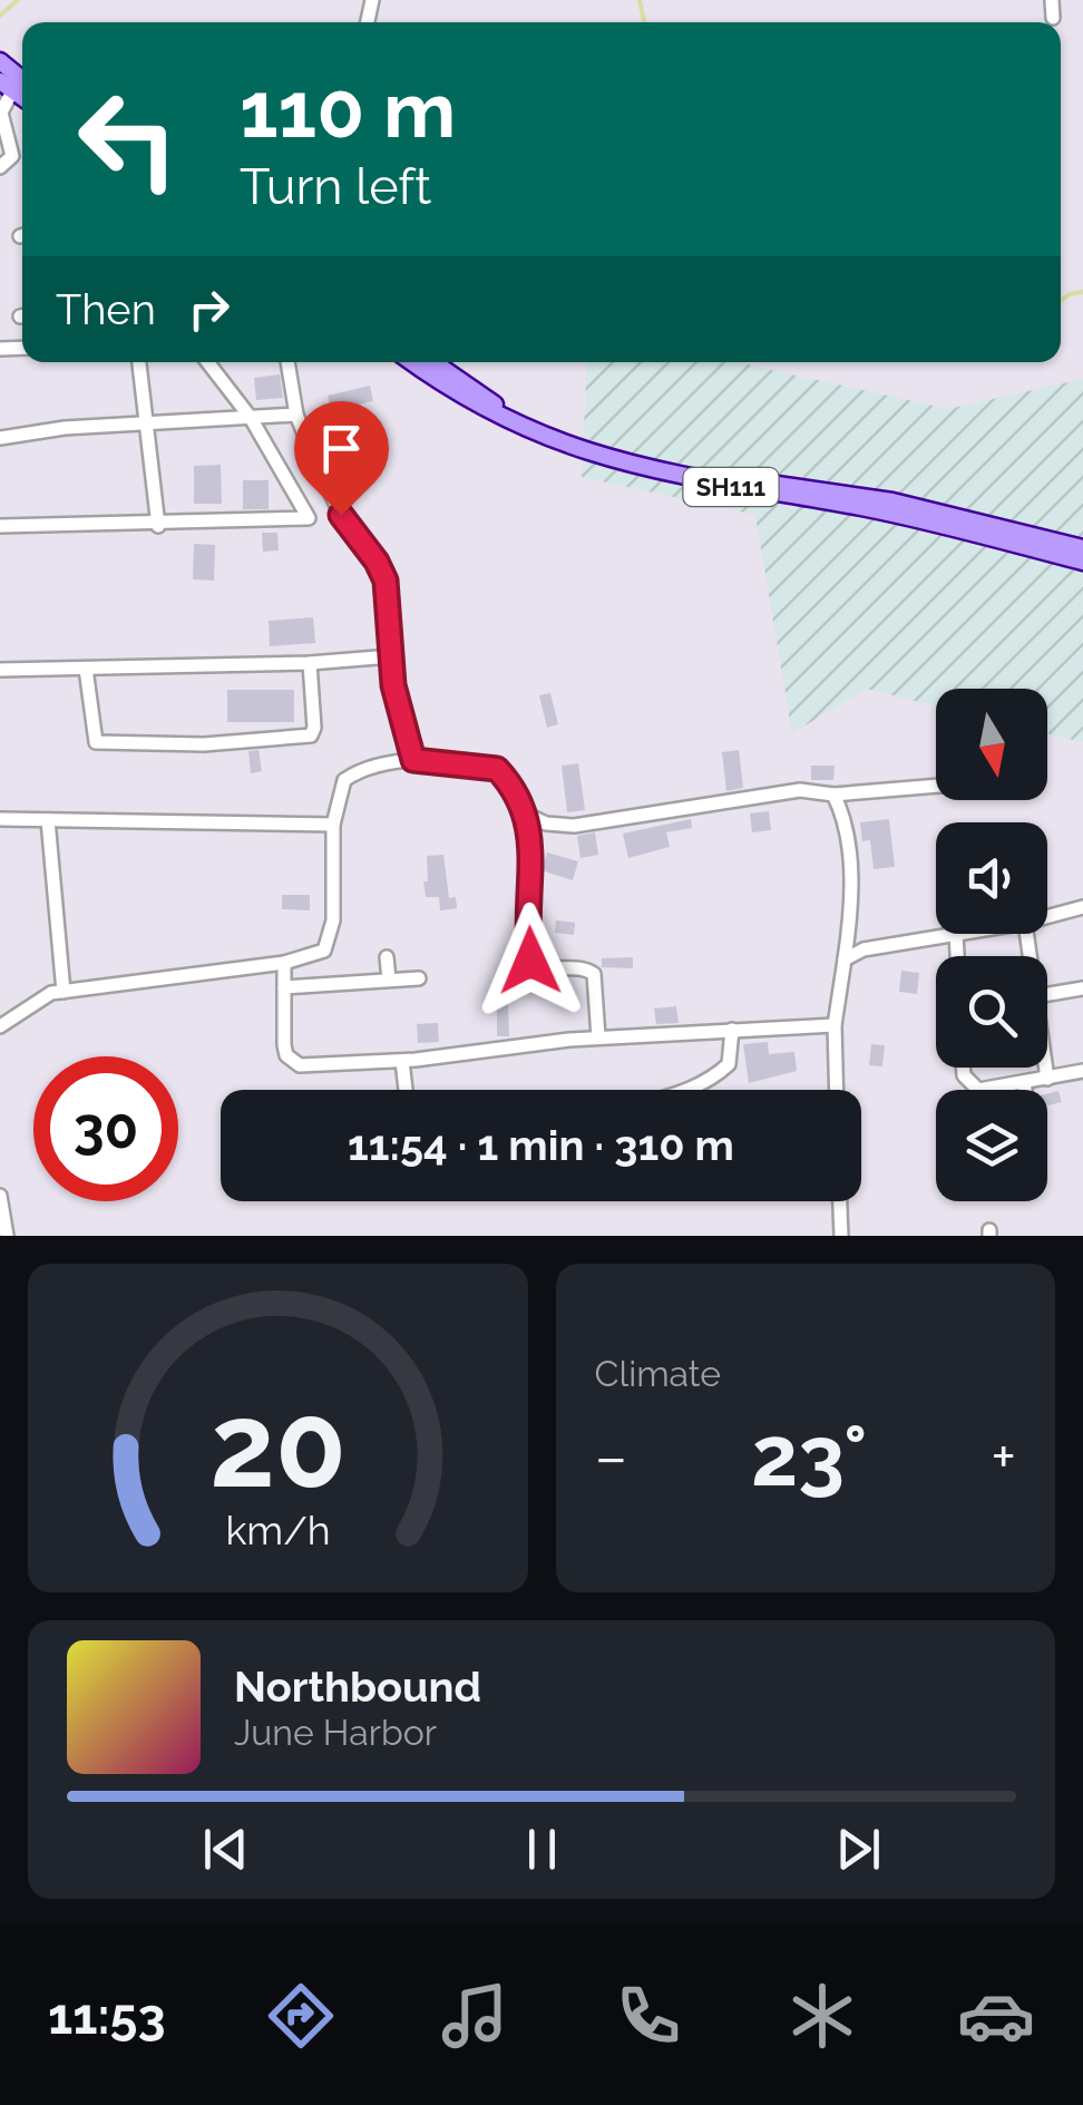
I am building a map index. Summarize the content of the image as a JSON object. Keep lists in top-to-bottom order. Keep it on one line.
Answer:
{"streets":{"main road":["SH111"]},"north":"bottom","page":{"turn":["110 m","Turn left"],"then":"Then","limit":"30","trip":"11:54 · 1 min · 310 m","tile":"Climate","heat":["−","23°","+"],"song":["Northbound","June Harbor"],"tabs":"11:53","gauge":["20","km/h"]}}
